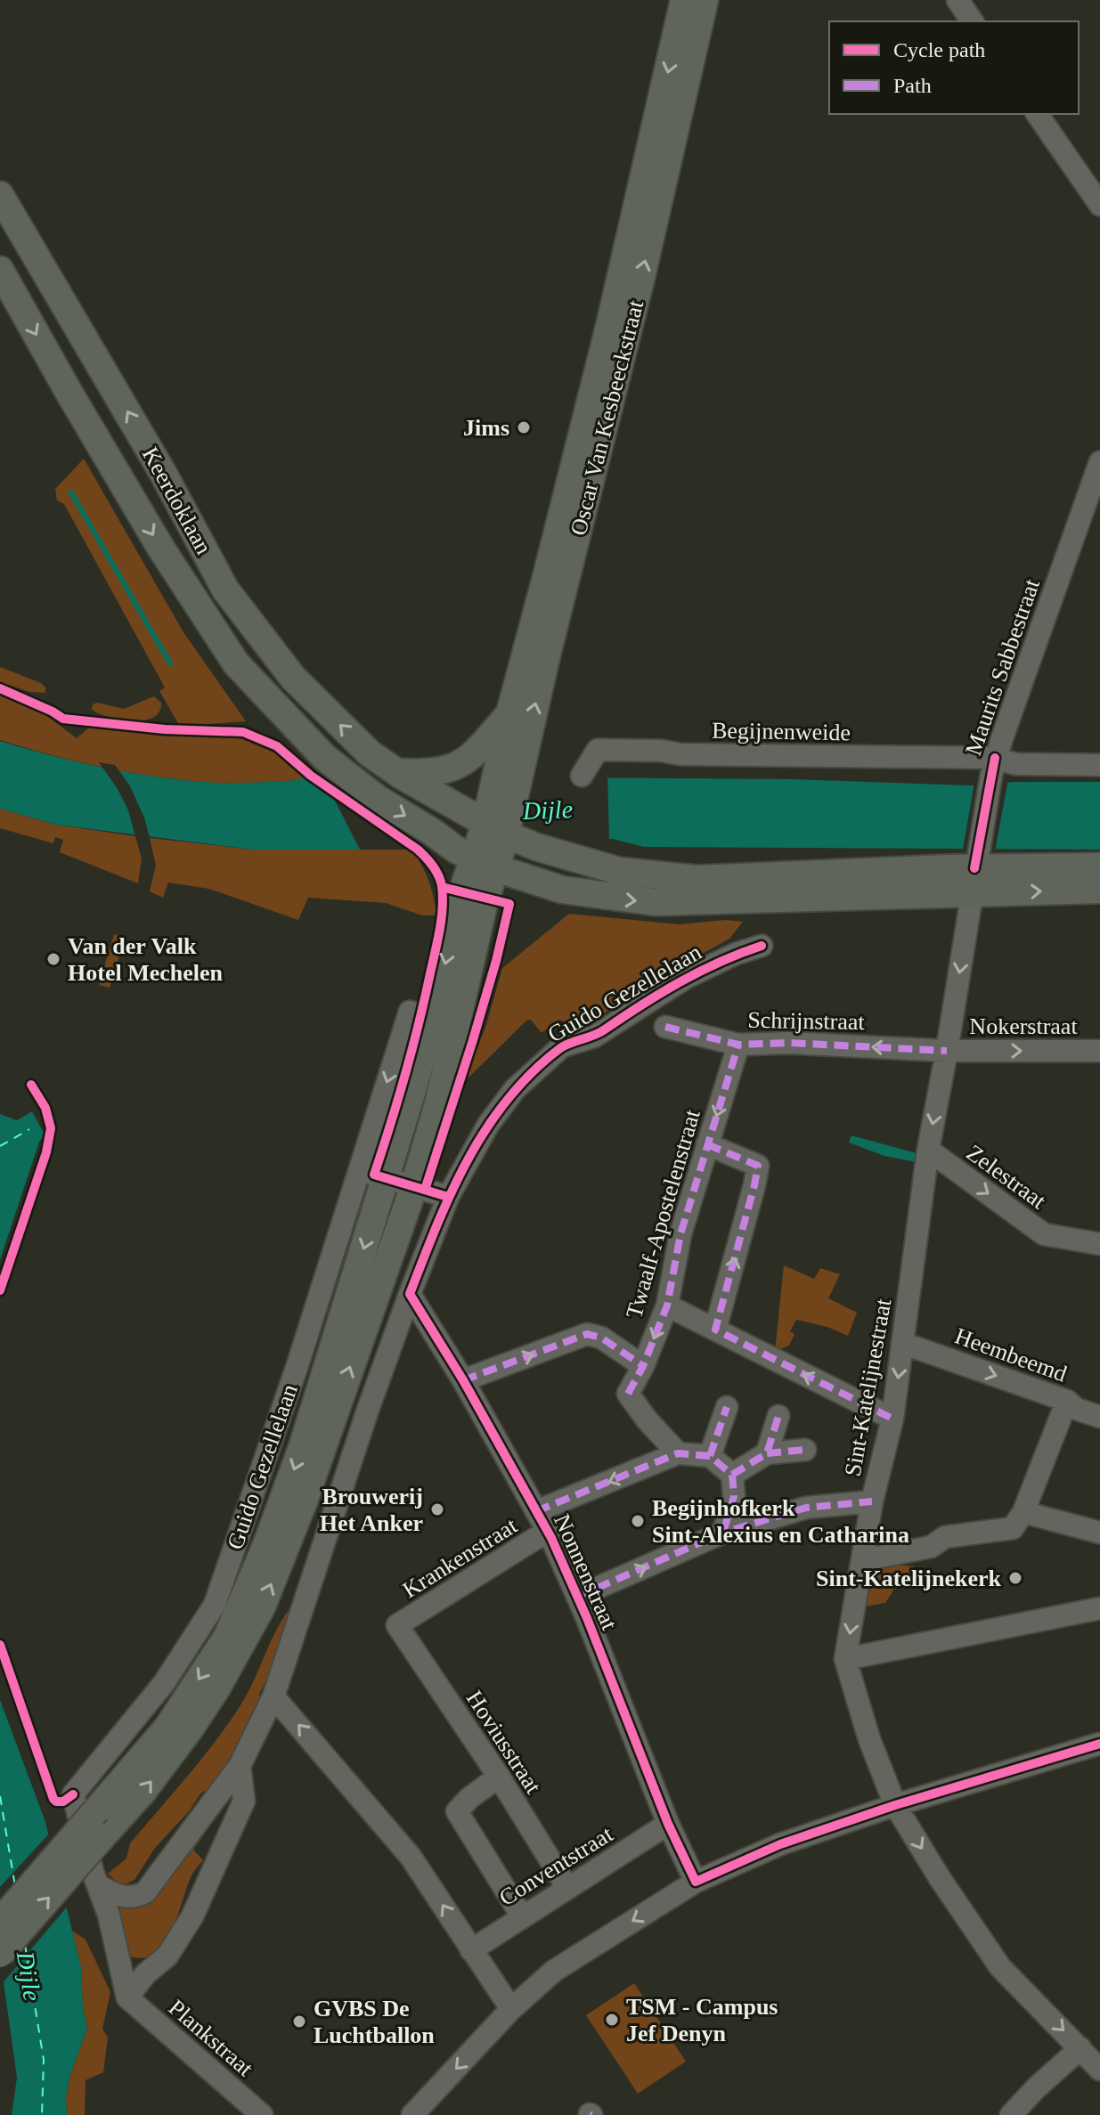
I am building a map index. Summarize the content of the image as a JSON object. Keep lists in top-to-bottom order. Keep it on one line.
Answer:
{"streets":{"main road":["Oscar Van Kesbeeckstraat","Keerdoklaan","Guido Gezellelaan"],"street":["Maurits Sabbestraat","Begijnenweide","Schrijnstraat","Nokerstraat","Zelestraat","Twaalf-Apostelenstraat","Heembeemd","Sint-Katelijnestraat","Krankenstraat","Nonnenstraat","Hoviusstraat","Conventstraat","Plankstraat"]},"crossings":[["Oscar Van Kesbeeckstraat","Keerdoklaan"],["Oscar Van Kesbeeckstraat","Guido Gezellelaan"],["Keerdoklaan","Guido Gezellelaan"],["Maurits Sabbestraat","Begijnenweide"],["Maurits Sabbestraat","Sint-Katelijnestraat"],["Guido Gezellelaan","Nonnenstraat"],["Guido Gezellelaan","Plankstraat"],["Schrijnstraat","Nokerstraat"],["Schrijnstraat","Twaalf-Apostelenstraat"],["Schrijnstraat","Sint-Katelijnestraat"],["Nokerstraat","Sint-Katelijnestraat"],["Zelestraat","Sint-Katelijnestraat"],["Heembeemd","Sint-Katelijnestraat"],["Krankenstraat","Nonnenstraat"],["Krankenstraat","Hoviusstraat"],["Nonnenstraat","Conventstraat"],["Hoviusstraat","Conventstraat"]],"one_way":["Schrijnstraat","Nokerstraat","Zelestraat","Twaalf-Apostelenstraat","Heembeemd","Sint-Katelijnestraat"],"water":["Dijle"],"places":["Jims","Van der Valk Hotel Mechelen","Brouwerij Het Anker","Begijnhofkerk Sint-Alexius en Catharina","Sint-Katelijnekerk","TSM - Campus Jef Denyn","GVBS De Luchtballon"],"legend":["Cycle path","Path"]}
